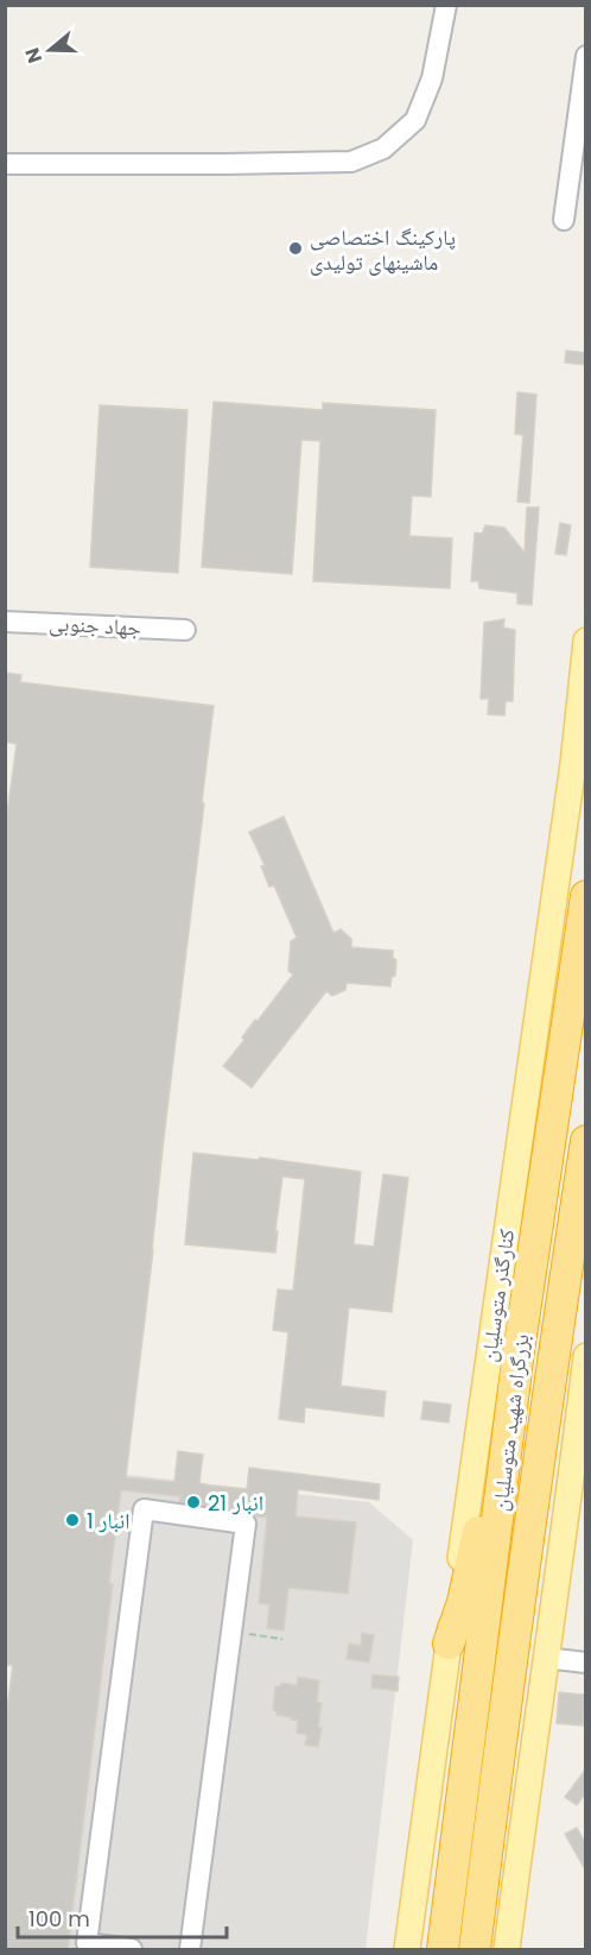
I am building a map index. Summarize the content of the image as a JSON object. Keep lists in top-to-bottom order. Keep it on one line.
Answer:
{"streets":{"highway":["بزرگراه شهید متوسلیان"],"main road":["کنارگذر متوسلیان"],"street":["جهاد جنوبی"]},"places":["پارکینگ اختصاصی ماشینهای تولیدی","انبار 21","انبار 1"],"scale_bar":"100 m","north":"left"}
